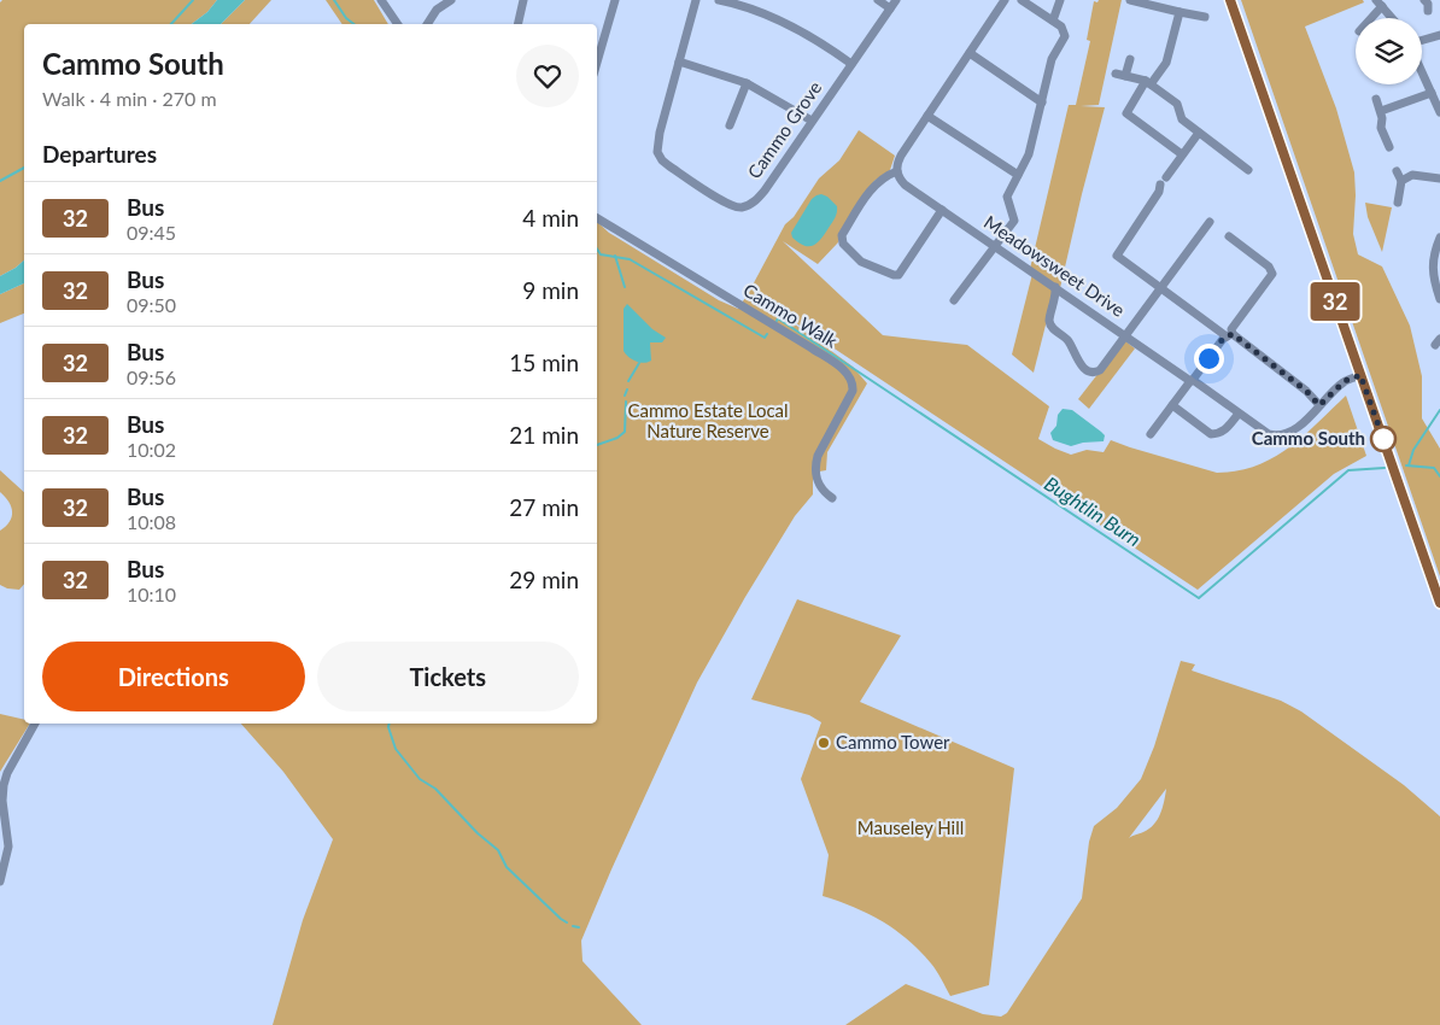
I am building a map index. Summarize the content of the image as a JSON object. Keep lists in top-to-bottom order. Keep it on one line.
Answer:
{"streets":{"street":["Cammo Grove","Meadowsweet Drive","Cammo Walk"]},"water":["Bughtlin Burn"],"parks":["Cammo Estate Local Nature Reserve","Mauseley Hill"],"places":["Cammo South","Cammo Tower"],"lines":["bus line 32"],"page":{"on_map":"32","heading":[["Cammo South","Walk · 4 min · 270 m"],"Departures"],"list":[{"mark":"32","name":"Bus","note":"09:45","value":"4 min"},{"mark":"32","name":"Bus","note":"09:50","value":"9 min"},{"mark":"32","name":"Bus","note":"09:56","value":"15 min"},{"mark":"32","name":"Bus","note":"10:02","value":"21 min"},{"mark":"32","name":"Bus","note":"10:08","value":"27 min"},{"mark":"32","name":"Bus","note":"10:10","value":"29 min"}],"buttons":["Directions","Tickets"]}}
